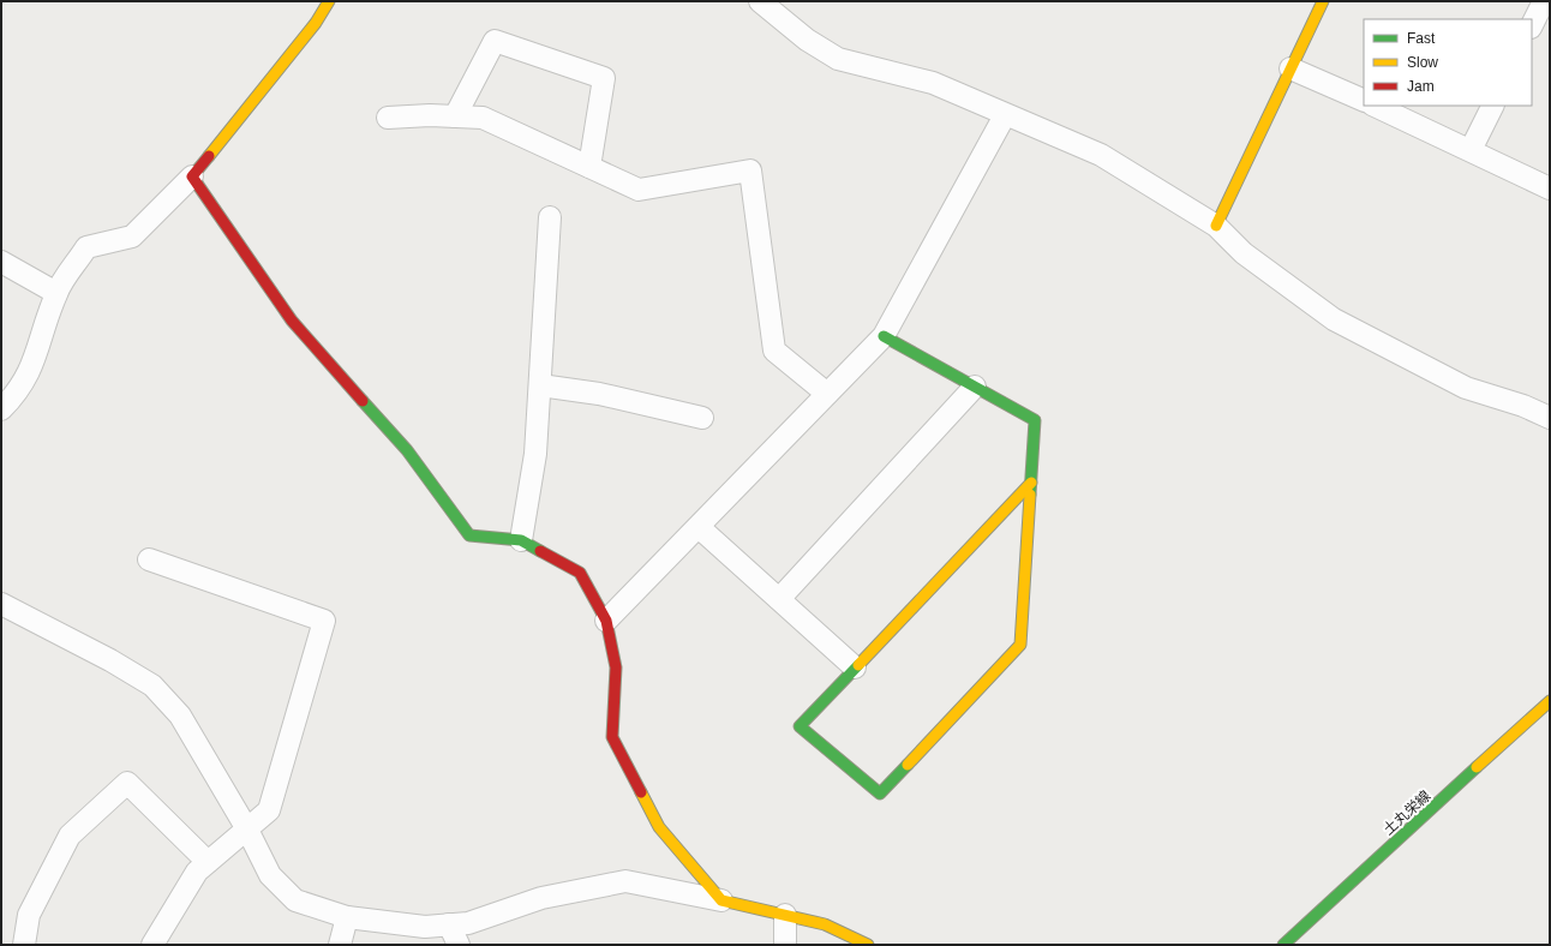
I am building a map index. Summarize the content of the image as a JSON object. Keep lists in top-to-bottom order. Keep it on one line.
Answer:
{"streets":{"street":["土丸栄線"]},"legend":["Fast","Slow","Jam"]}
